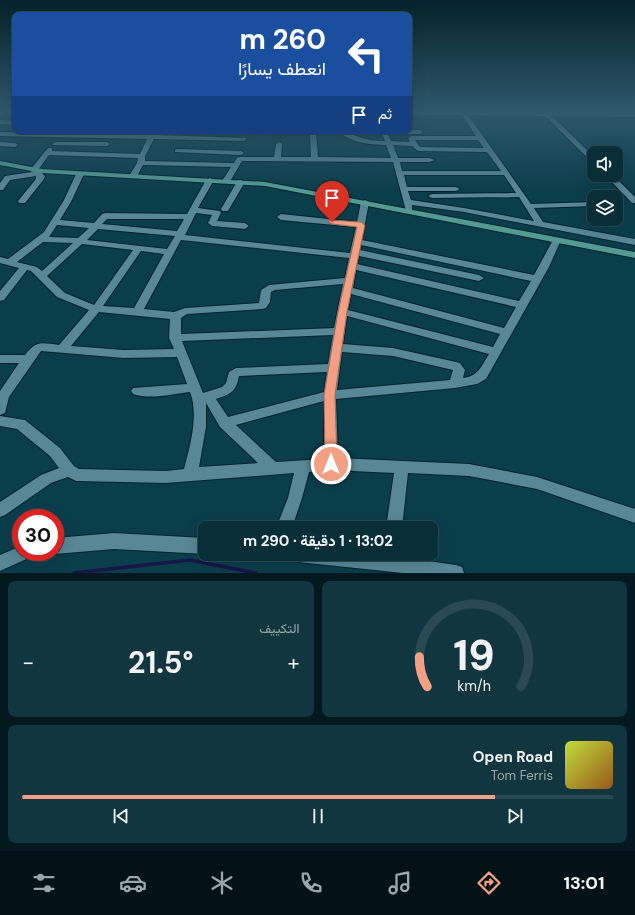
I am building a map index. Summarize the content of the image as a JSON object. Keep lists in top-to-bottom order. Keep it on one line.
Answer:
{"page":{"turn":["260 m","انعطف يسارًا"],"then":"ثم","limit":"30","trip":"13:02 · 1 دقيقة · 290 m","tile":"التكييف","heat":["−","21.5°","+"],"song":["Open Road","Tom Ferris"],"tabs":"13:01","gauge":["19","km/h"]}}
